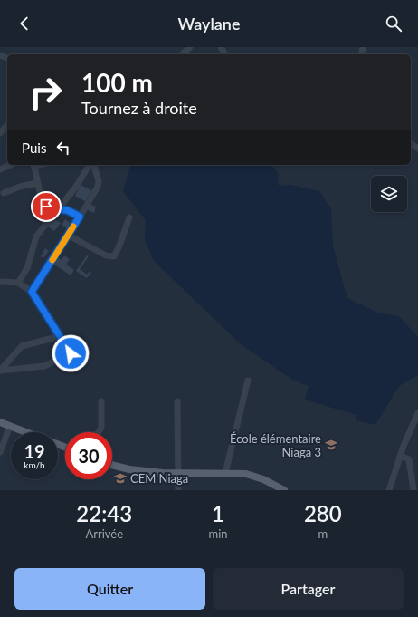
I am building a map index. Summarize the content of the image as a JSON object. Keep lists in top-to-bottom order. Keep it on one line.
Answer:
{"places":{"school or university":["École élémentaire Niaga 3","CEM Niaga"]},"page":{"header":"Waylane","turn":["100 m","Tournez à droite"],"then":"Puis","speed":"19 km/h","limit":"30","eta":["22:43","Arrivée","1","min","280","m"],"buttons":["Quitter","Partager"]}}
